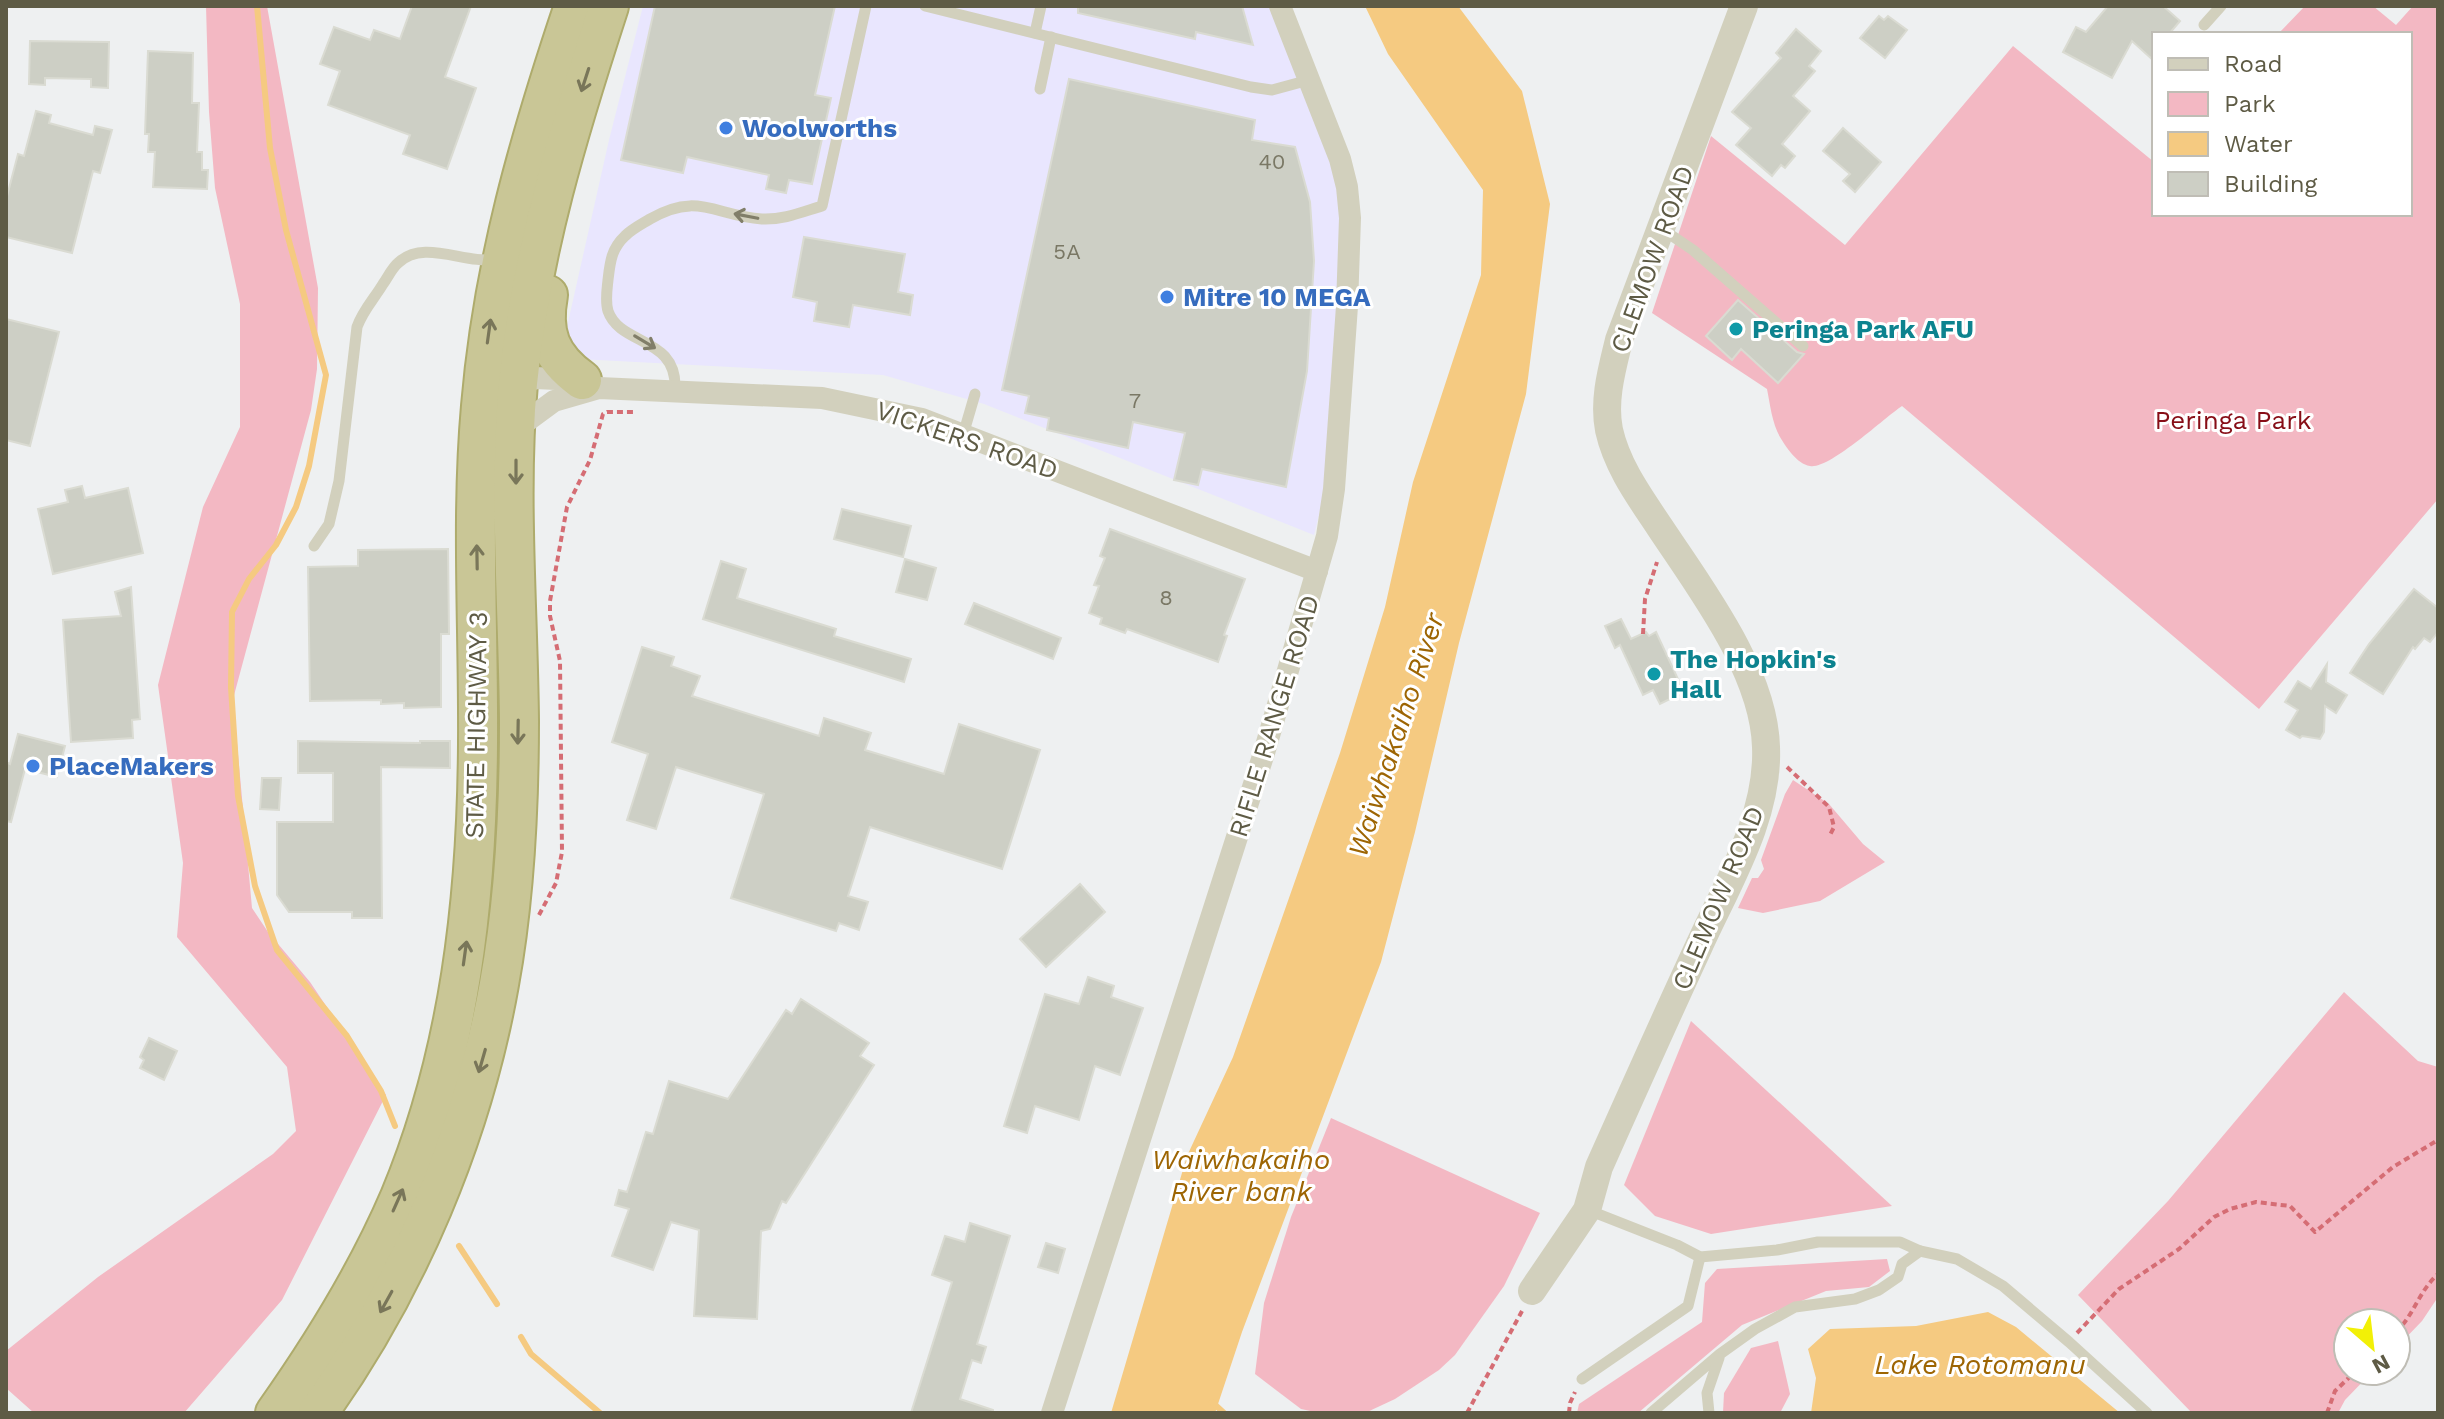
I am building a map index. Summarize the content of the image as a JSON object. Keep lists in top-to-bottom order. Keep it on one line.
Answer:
{"streets":{"highway":["STATE HIGHWAY 3"],"street":["CLEMOW ROAD","VICKERS ROAD","RIFLE RANGE ROAD"]},"crossings":[["VICKERS ROAD","RIFLE RANGE ROAD"],["VICKERS ROAD","STATE HIGHWAY 3"]],"water":["Waiwhakaiho River","Waiwhakaiho River bank","Lake Rotomanu"],"parks":["Peringa Park"],"places":["Woolworths","Mitre 10 MEGA","Peringa Park AFU","The Hopkin's Hall","PlaceMakers"],"house_numbers":["40","5A","7","8"],"legend":["Road","Park","Water","Building"],"north":"bottom right"}
